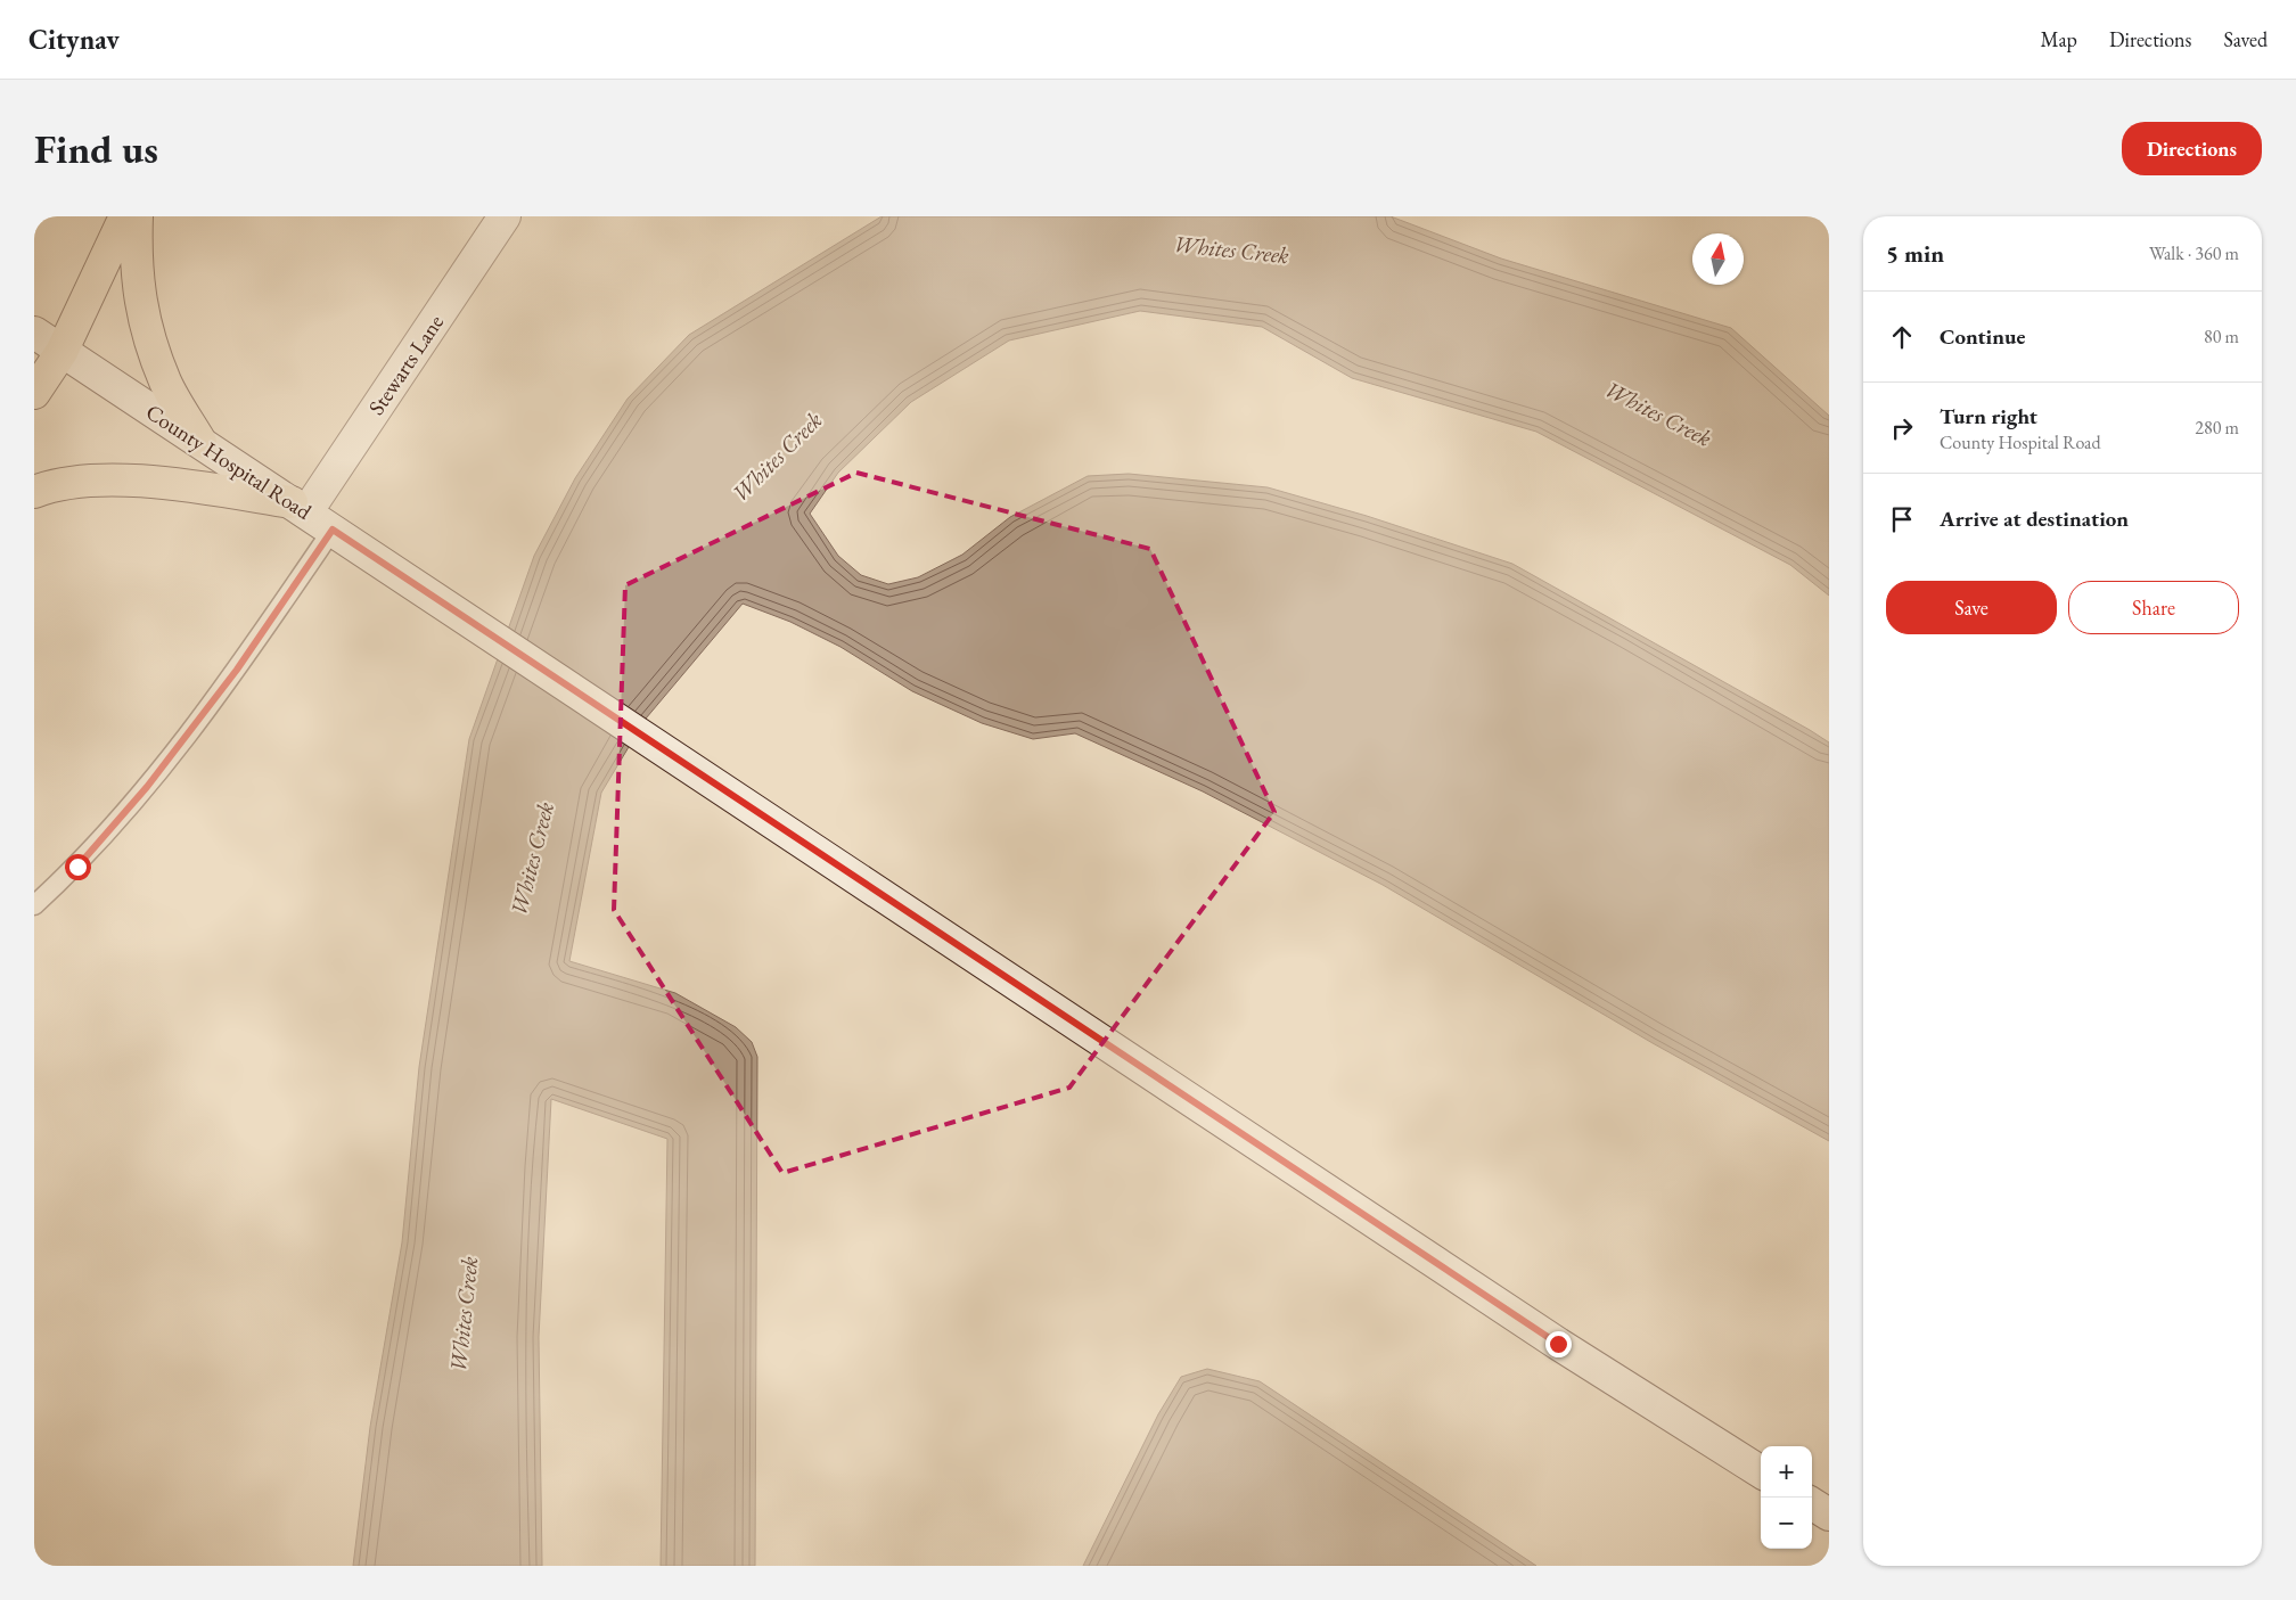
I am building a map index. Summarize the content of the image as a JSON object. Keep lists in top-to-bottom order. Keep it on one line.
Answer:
{"streets":{"main road":["Stewarts Lane","County Hospital Road"]},"crossings":[["Stewarts Lane","County Hospital Road"]],"water":["Whites Creek"],"north":"top","page":{"header":"Citynav","nav":["Map","Directions","Saved"],"buttons":["Directions",["Save","Share"]],"title":"Find us","heading":["5 min","Walk · 360 m"],"list":[["Continue","80 m"],["Turn right","County Hospital Road","280 m"],"Arrive at destination"],"map_buttons":["+","−"]}}
